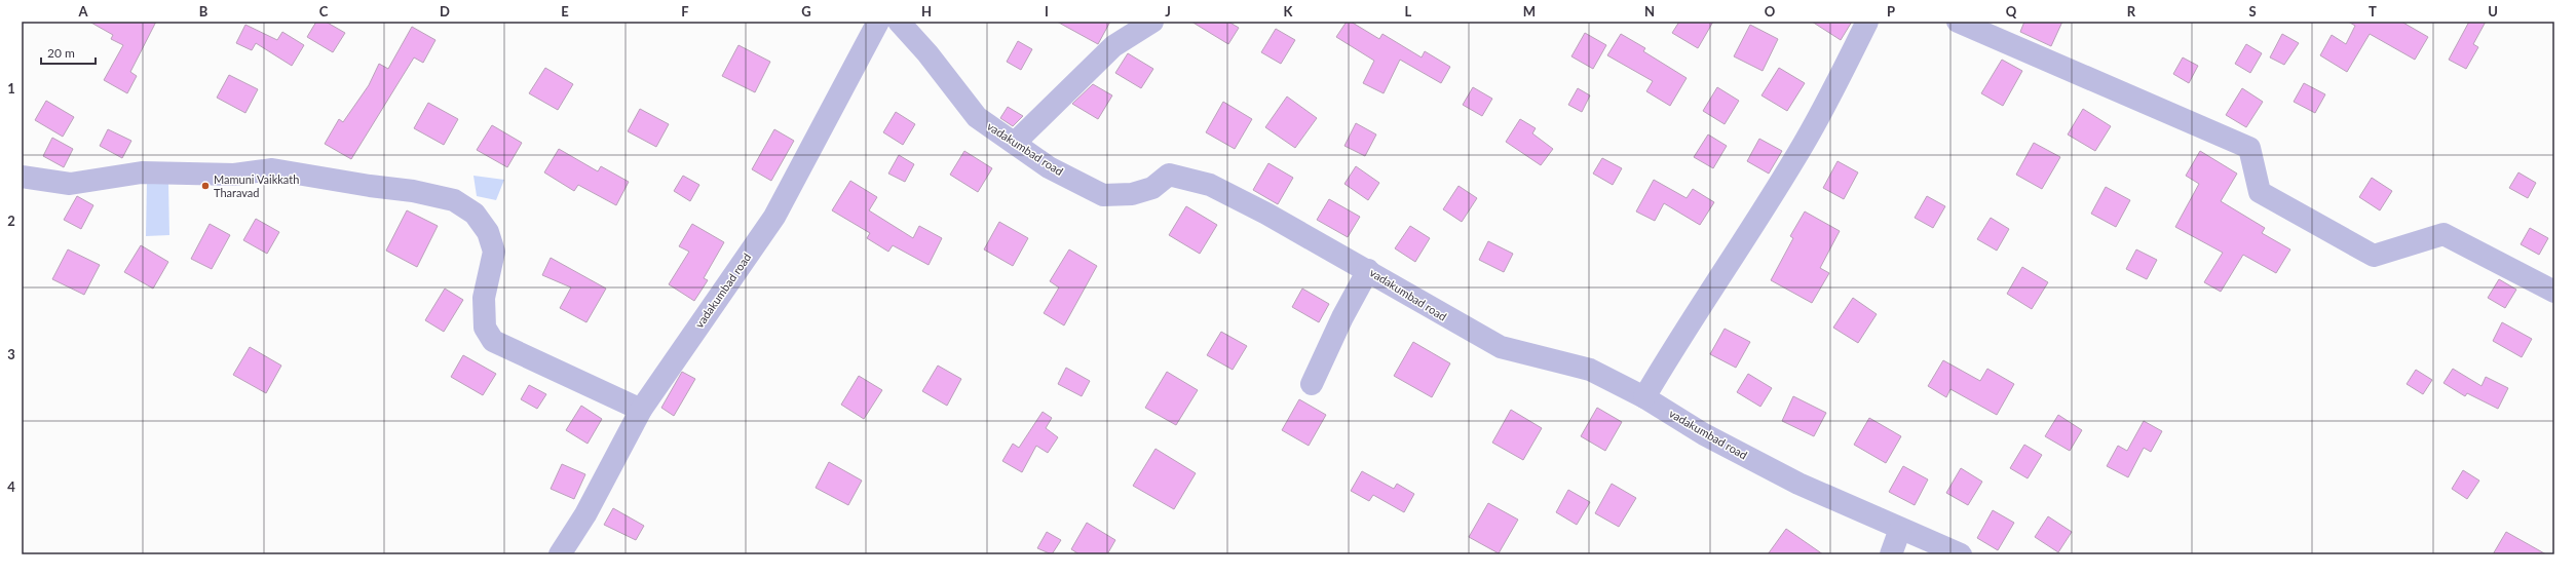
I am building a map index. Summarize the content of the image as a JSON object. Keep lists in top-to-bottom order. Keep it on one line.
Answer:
{"streets":{"street":["vadakumbad road"]},"places":["Mamuni Vaikkath Tharavad"],"scale_bar":"20 m","grid":{"columns":["A","B","C","D","E","F","G","H","I","J","K","L","M","N","O","P","Q","R","S","T","U"],"rows":["1","2","3","4"]}}
